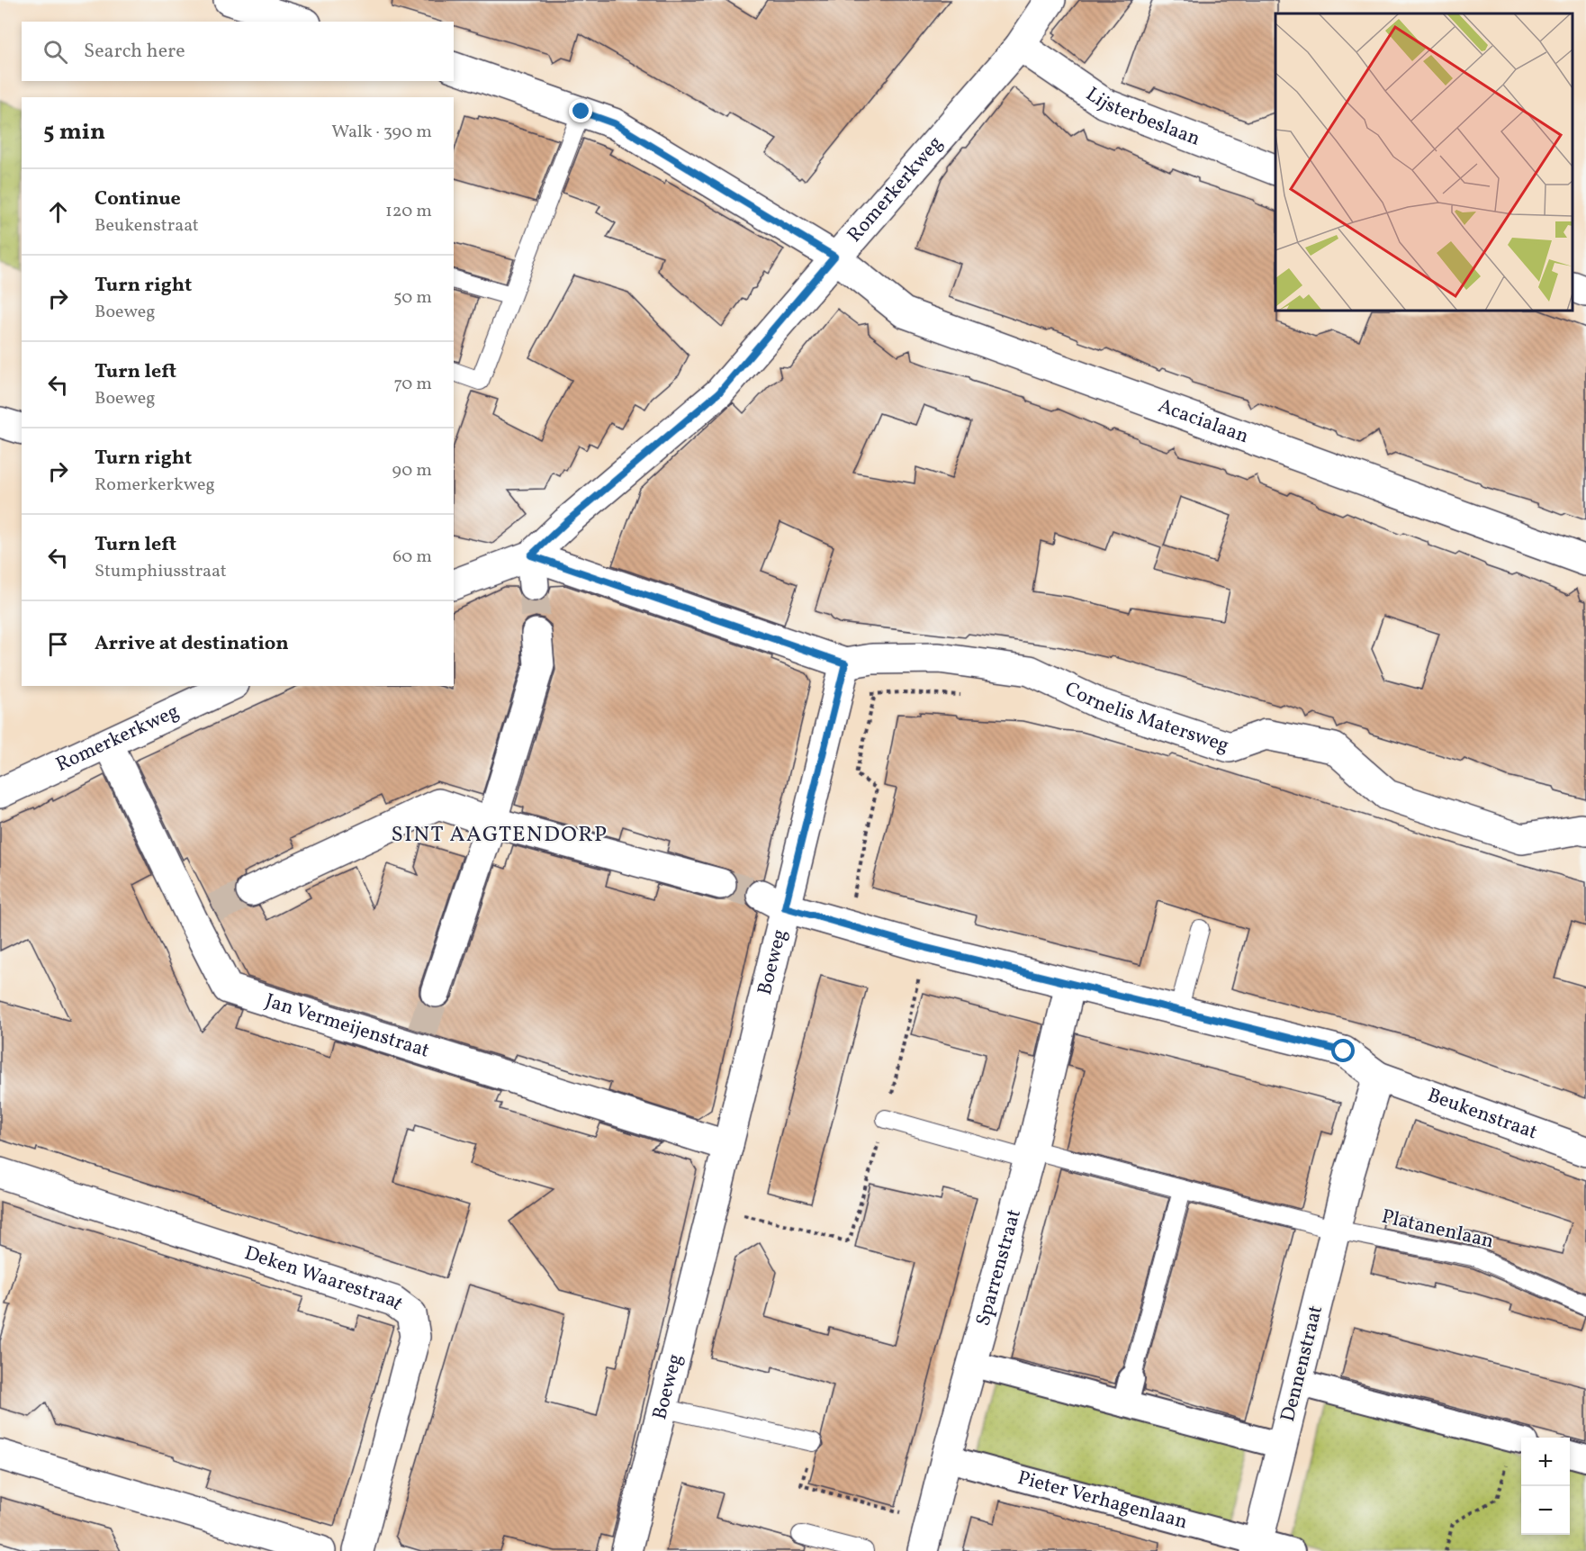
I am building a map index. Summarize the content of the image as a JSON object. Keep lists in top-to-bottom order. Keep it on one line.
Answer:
{"streets":{"street":["Lijsterbeslaan","Romerkerkweg","Acacialaan","Cornelis Matersweg","Boeweg","Jan Vermeijenstraat","Beukenstraat","Sparrenstraat","Deken Waarestraat","Dennenstraat","Pieter Verhagenlaan"],"lane":["Platanenlaan"]},"crossings":[["Lijsterbeslaan","Romerkerkweg"],["Romerkerkweg","Acacialaan"],["Romerkerkweg","Jan Vermeijenstraat"],["Cornelis Matersweg","Boeweg"],["Boeweg","Jan Vermeijenstraat"],["Boeweg","Beukenstraat"],["Beukenstraat","Sparrenstraat"],["Beukenstraat","Dennenstraat"],["Platanenlaan","Sparrenstraat"],["Platanenlaan","Dennenstraat"],["Sparrenstraat","Pieter Verhagenlaan"],["Dennenstraat","Pieter Verhagenlaan"]],"districts":["SINT AAGTENDORP"],"page":{"search":"Search here","heading":["5 min","Walk · 390 m"],"list":[["Continue","Beukenstraat","120 m"],["Turn right","Boeweg","50 m"],["Turn left","Boeweg","70 m"],["Turn right","Romerkerkweg","90 m"],["Turn left","Stumphiusstraat","60 m"],"Arrive at destination"],"map_buttons":["+","−"]}}
